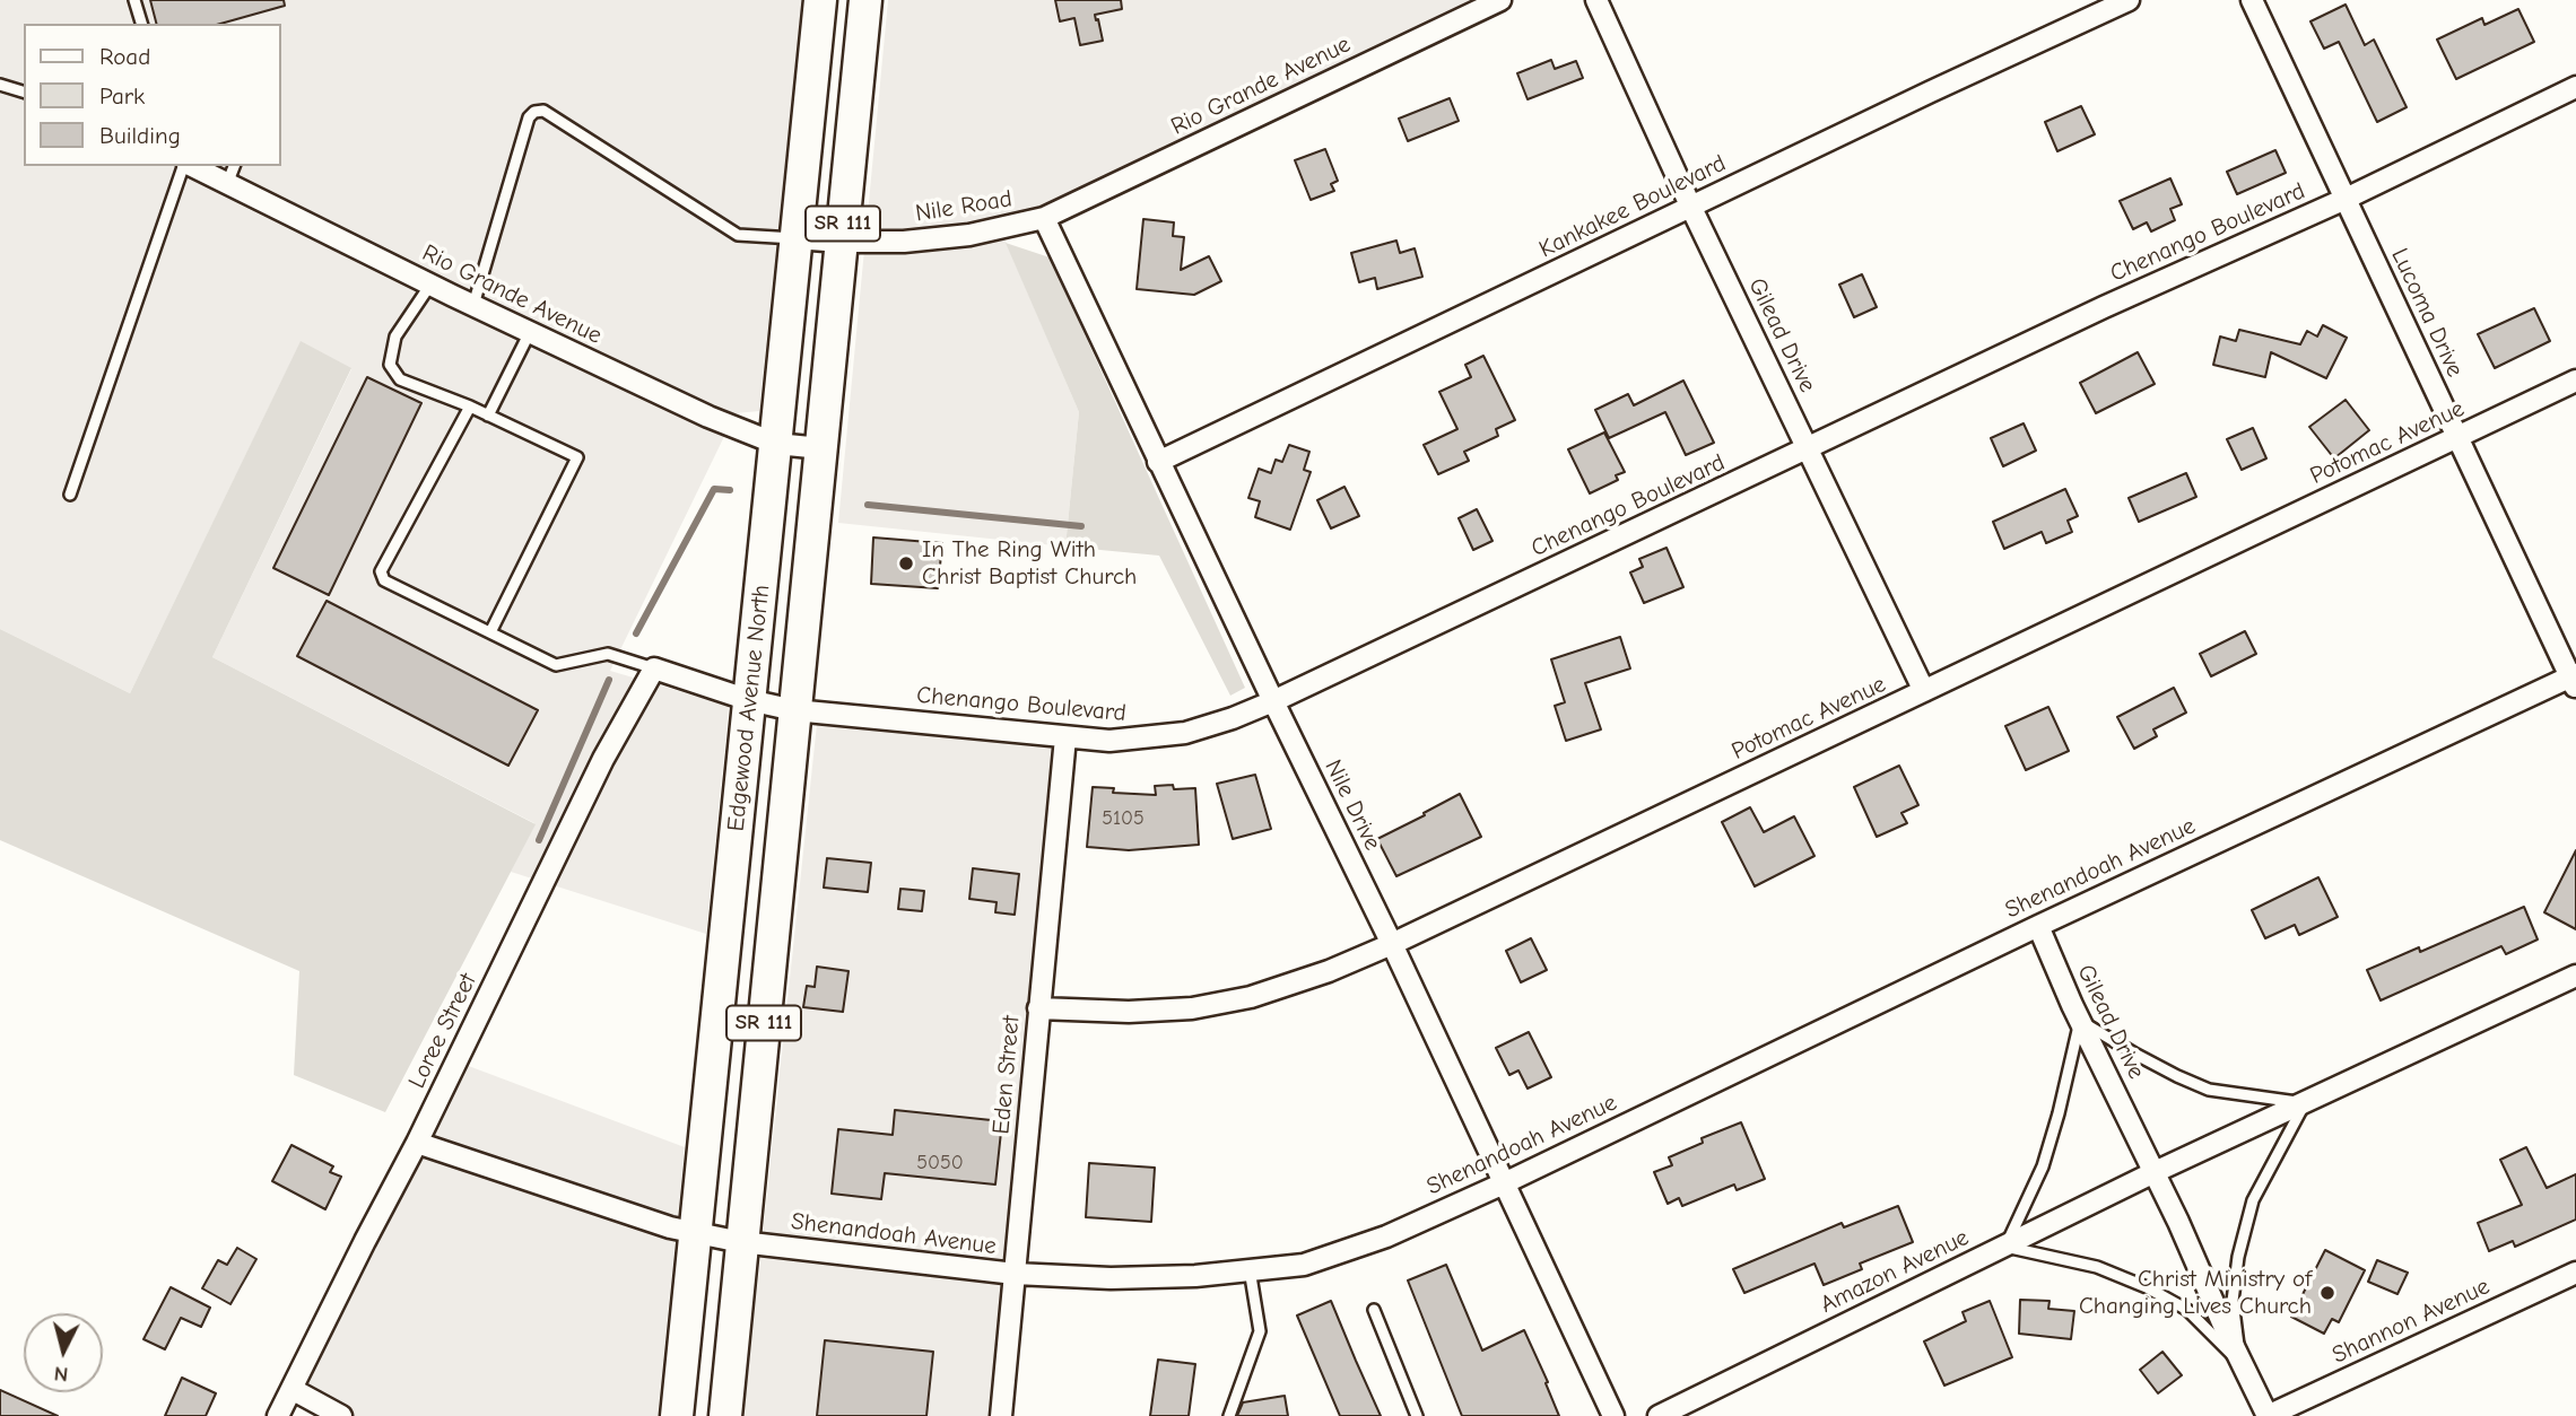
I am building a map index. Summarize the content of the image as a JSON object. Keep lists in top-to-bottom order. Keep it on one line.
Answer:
{"streets":{"main road":["SR 111","Edgewood Avenue North"],"street":["Rio Grande Avenue","Nile Road","Kankakee Boulevard","Chenango Boulevard","Lucoma Drive","Gilead Drive","Potomac Avenue","Nile Drive","Shenandoah Avenue","Loree Street","Eden Street","Amazon Avenue","Shannon Avenue"]},"crossings":[["Rio Grande Avenue","Nile Road"],["Rio Grande Avenue","Edgewood Avenue North"],["Rio Grande Avenue","Nile Drive"],["Nile Road","Edgewood Avenue North"],["Nile Road","Nile Drive"],["Kankakee Boulevard","Gilead Drive"],["Kankakee Boulevard","Nile Drive"],["Chenango Boulevard","Lucoma Drive"],["Chenango Boulevard","Gilead Drive"],["Chenango Boulevard","Edgewood Avenue North"],["Chenango Boulevard","Nile Drive"],["Chenango Boulevard","Loree Street"],["Chenango Boulevard","Eden Street"],["Lucoma Drive","Potomac Avenue"],["Lucoma Drive","Shenandoah Avenue"],["Gilead Drive","Potomac Avenue"],["Gilead Drive","Shenandoah Avenue"],["Gilead Drive","Amazon Avenue"],["Potomac Avenue","Nile Drive"],["Potomac Avenue","Eden Street"],["Edgewood Avenue North","Shenandoah Avenue"],["Nile Drive","Shenandoah Avenue"],["Shenandoah Avenue","Loree Street"],["Shenandoah Avenue","Eden Street"]],"places":["In The Ring With Christ Baptist Church","Christ Ministry of Changing Lives Church"],"house_numbers":["5105","5050"],"legend":["Road","Park","Building"],"north":"bottom"}
